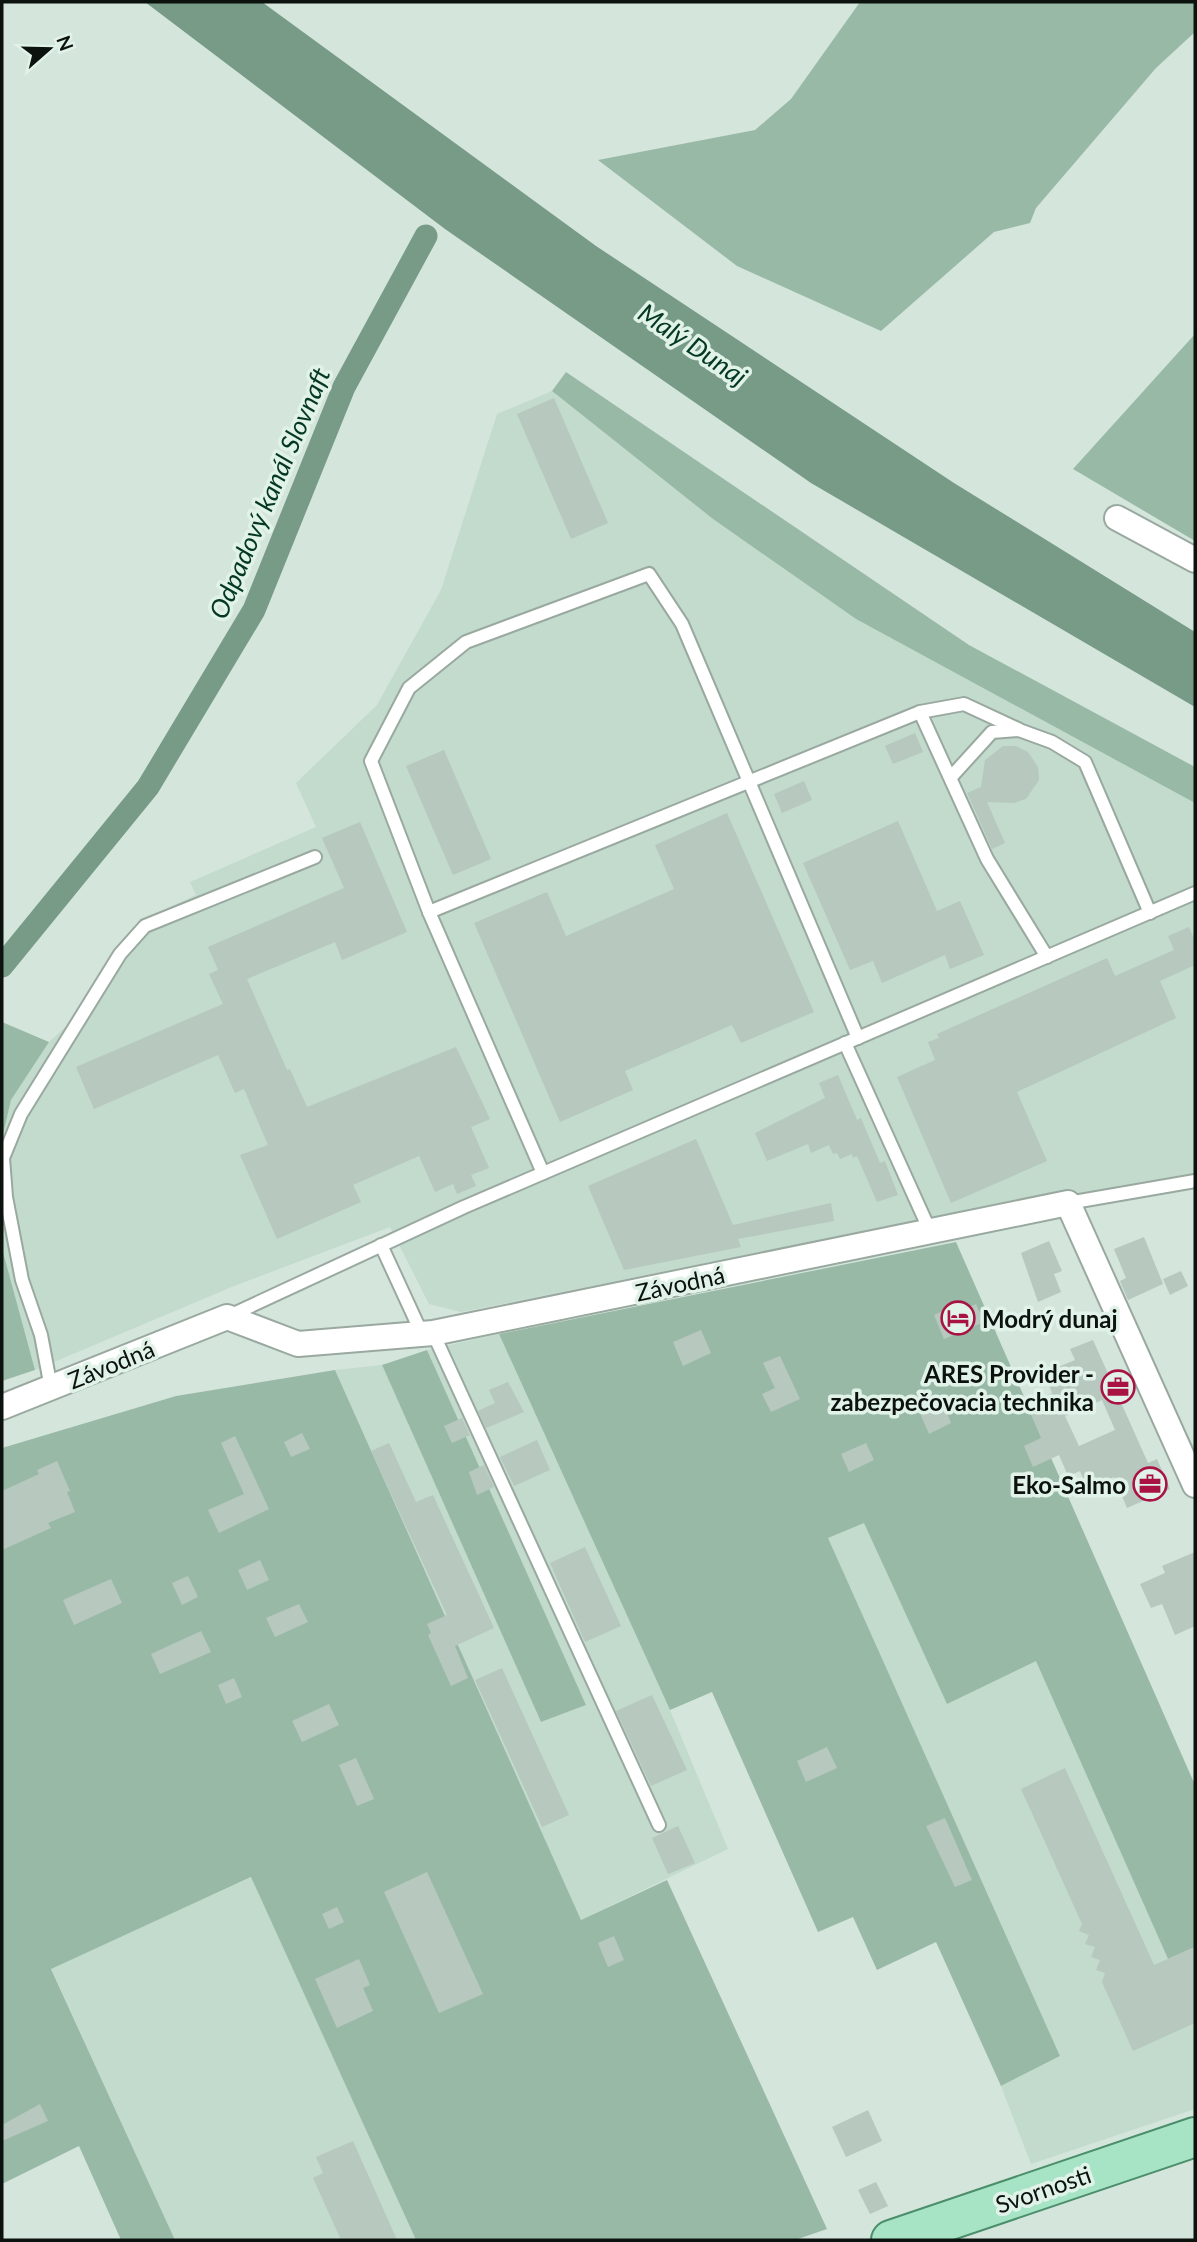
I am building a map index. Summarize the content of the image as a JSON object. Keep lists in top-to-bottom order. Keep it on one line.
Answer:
{"streets":{"main road":["Svornosti"],"street":["Závodná"]},"water":["Malý Dunaj","Odpadový kanál Slovnaft"],"places":{"hotel":["Modrý dunaj"],"office":["ARES Provider - zabezpečovacia technika","Eko-Salmo"]},"north":"right"}
